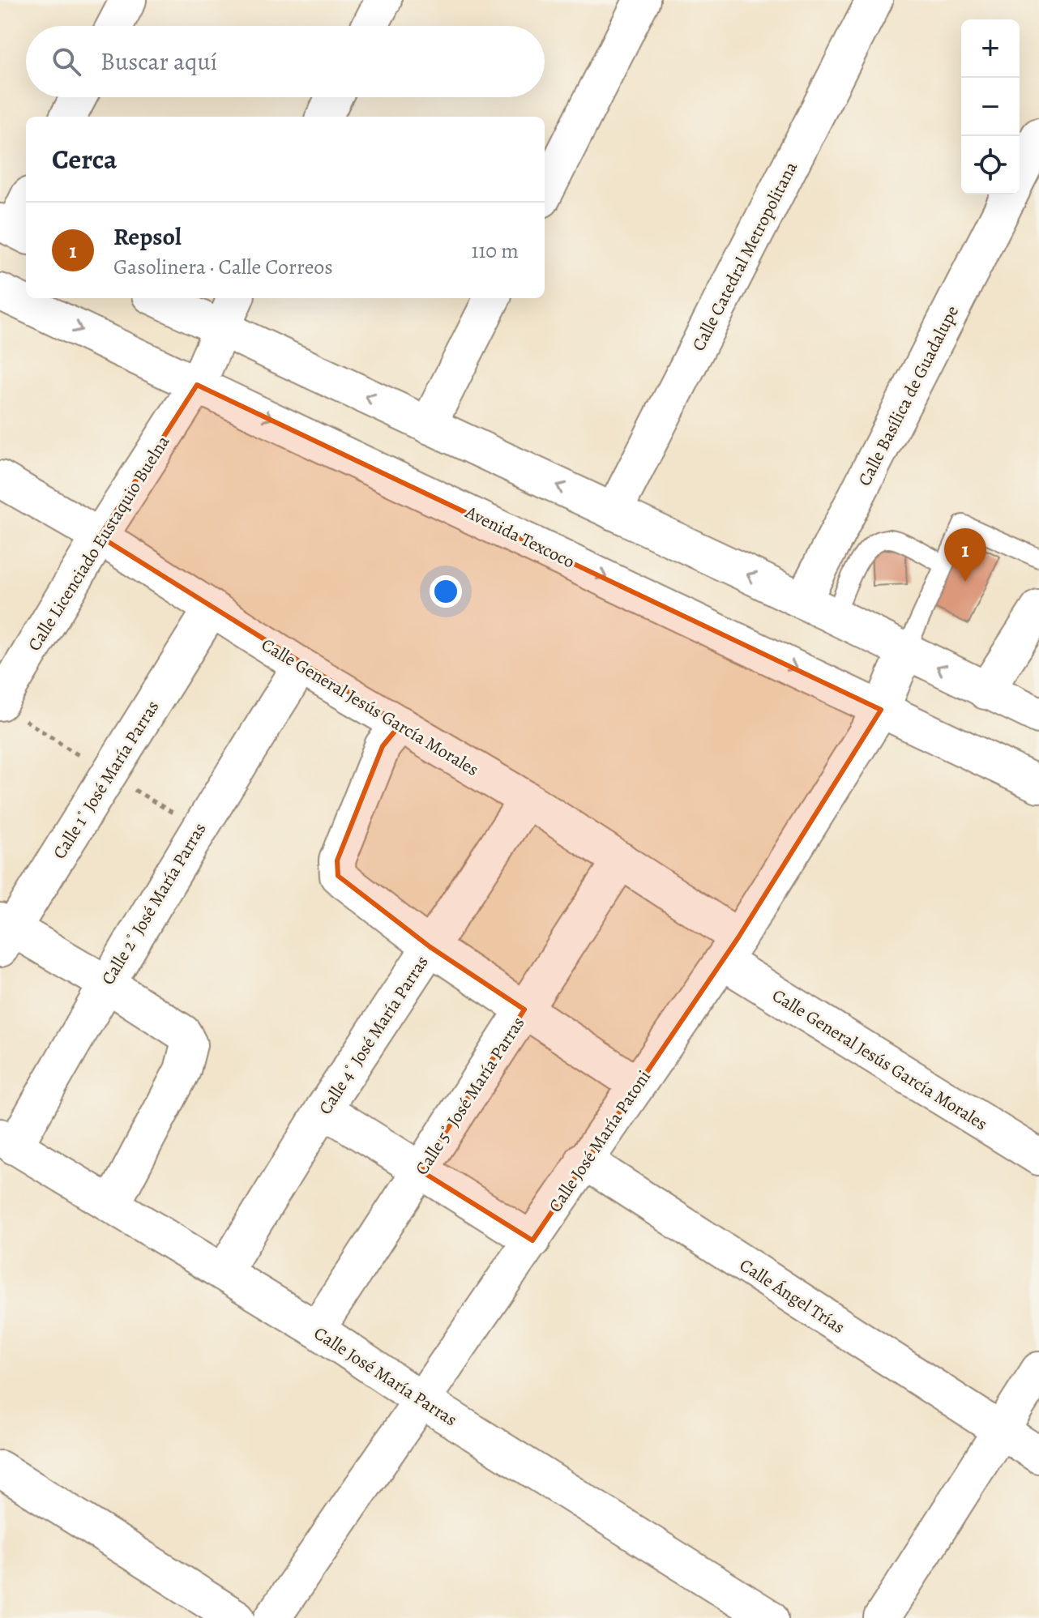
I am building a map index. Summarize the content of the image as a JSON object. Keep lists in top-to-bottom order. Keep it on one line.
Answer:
{"streets":{"street":["Calle Catedral Metropolitana","Calle Basílica de Guadalupe","Avenida Texcoco","Calle Licenciado Eustaquio Buelna","Calle General Jesús García Morales","Calle 1˚ José María Parras","Calle 2˚ José María Parras","Calle 4˚ José María Parras","Calle 5˚ José María Parras","Calle José María Patoni","Calle Ángel Trías","Calle José María Parras"]},"crossings":[["Avenida Texcoco","Calle Licenciado Eustaquio Buelna"],["Avenida Texcoco","Calle José María Patoni"],["Calle Licenciado Eustaquio Buelna","Calle General Jesús García Morales"],["Calle General Jesús García Morales","Calle 1˚ José María Parras"],["Calle General Jesús García Morales","Calle 2˚ José María Parras"],["Calle General Jesús García Morales","Calle 4˚ José María Parras"],["Calle General Jesús García Morales","Calle 5˚ José María Parras"],["Calle General Jesús García Morales","Calle José María Patoni"],["Calle 2˚ José María Parras","Calle José María Parras"],["Calle 4˚ José María Parras","Calle José María Parras"],["Calle 5˚ José María Parras","Calle José María Parras"],["Calle José María Patoni","Calle Ángel Trías"],["Calle José María Patoni","Calle José María Parras"]],"page":{"map_buttons":["+","−"],"search":"Buscar aquí","heading":"Cerca","list":[{"mark":"1","name":"Repsol","note":"Gasolinera · Calle Correos","value":"110 m"}],"pins":"1"}}
